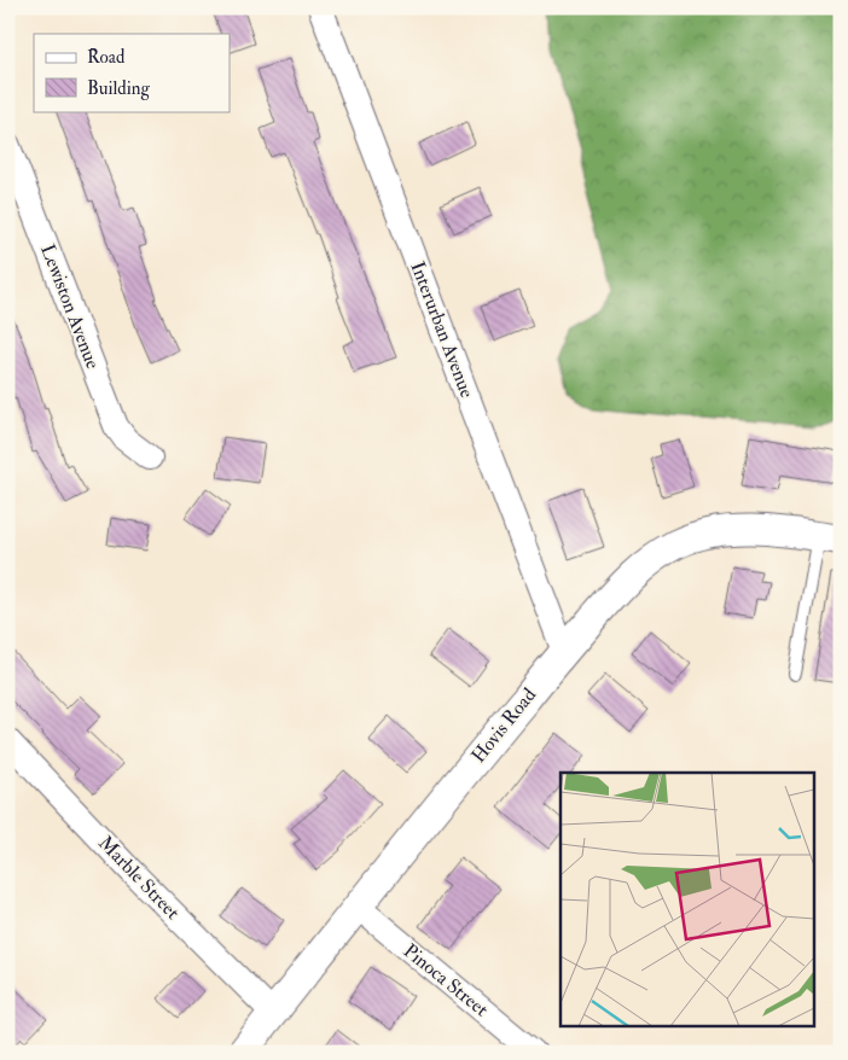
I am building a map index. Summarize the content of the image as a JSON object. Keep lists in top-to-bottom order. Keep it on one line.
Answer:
{"streets":{"street":["Lewiston Avenue","Interurban Avenue","Hovis Road","Marble Street","Pinoca Street"]},"crossings":[["Interurban Avenue","Hovis Road"],["Hovis Road","Marble Street"],["Hovis Road","Pinoca Street"]],"legend":["Road","Building"]}
